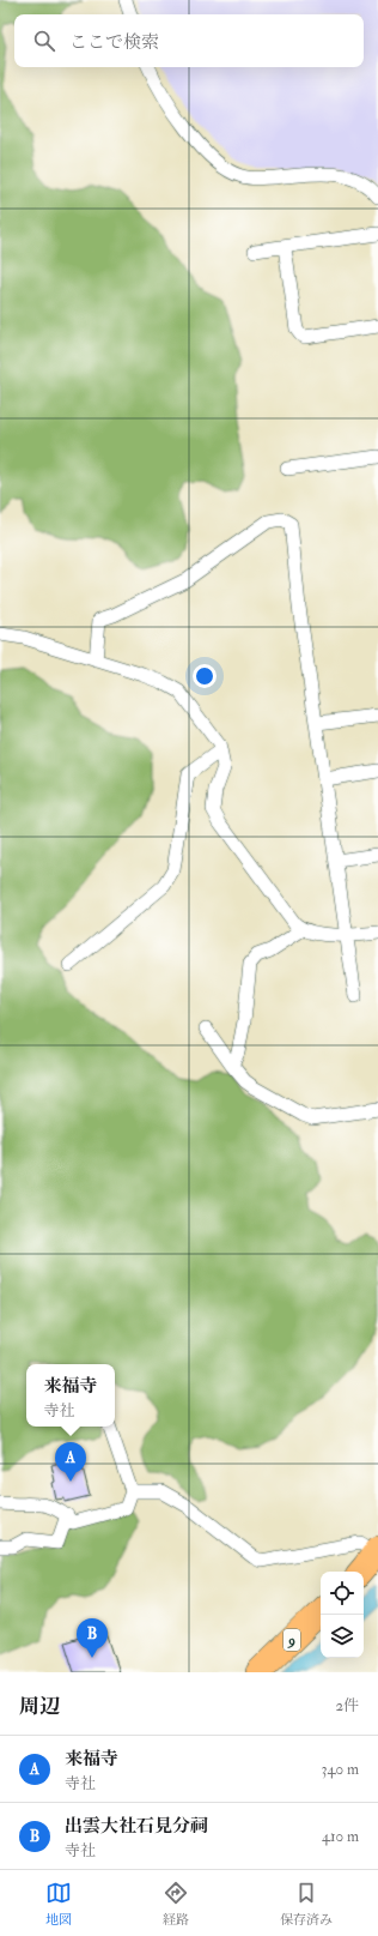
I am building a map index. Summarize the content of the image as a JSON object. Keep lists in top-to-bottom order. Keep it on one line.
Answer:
{"streets":{"highway":["9"]},"page":{"search":"ここで検索","popup":["来福寺","寺社"],"pins":["A","B"],"heading":["周辺","2件"],"list":[{"mark":"A","name":"来福寺","note":"寺社","value":"340 m"},{"mark":"B","name":"出雲大社石見分祠","note":"寺社","value":"410 m"}],"nav":["地図","経路","保存済み"]}}
